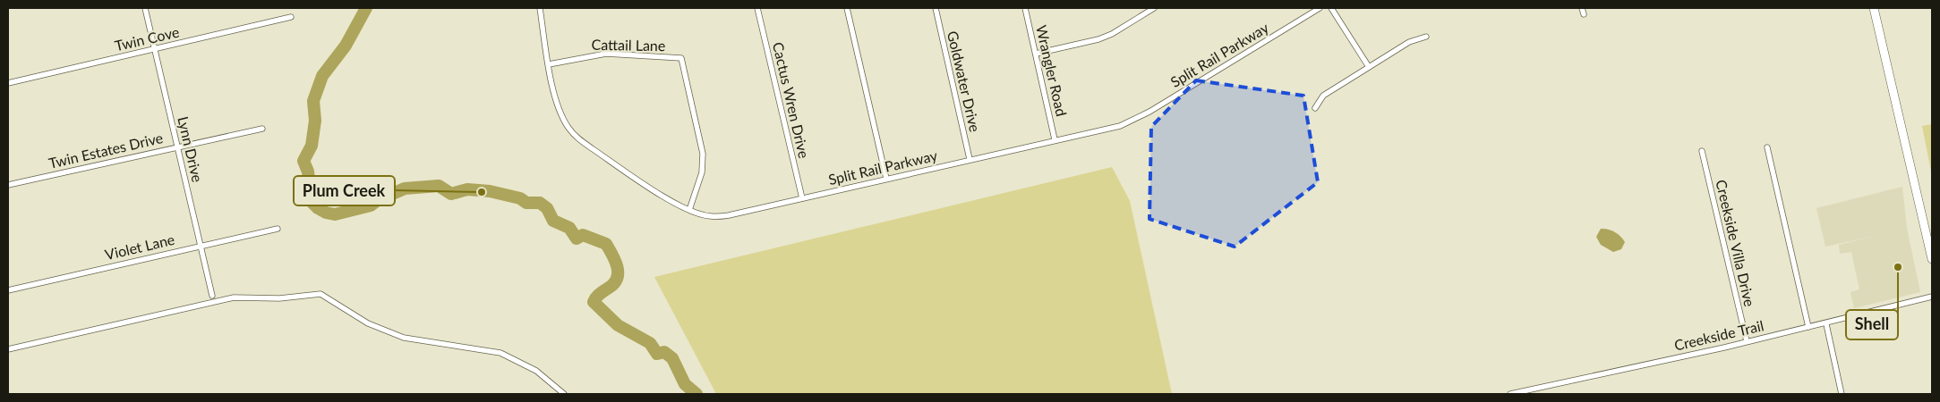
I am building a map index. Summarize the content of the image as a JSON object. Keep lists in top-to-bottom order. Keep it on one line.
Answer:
{"streets":{"street":["Twin Cove","Cattail Lane","Split Rail Parkway","Wrangler Road","Goldwater Drive","Cactus Wren Drive","Lynn Drive","Twin Estates Drive","Creekside Villa Drive","Violet Lane","Creekside Trail"]},"crossings":[["Twin Cove","Lynn Drive"],["Cattail Lane","Split Rail Parkway"],["Split Rail Parkway","Wrangler Road"],["Split Rail Parkway","Goldwater Drive"],["Split Rail Parkway","Cactus Wren Drive"],["Lynn Drive","Twin Estates Drive"],["Lynn Drive","Violet Lane"],["Creekside Villa Drive","Creekside Trail"]],"places":["Plum Creek","Shell"]}
